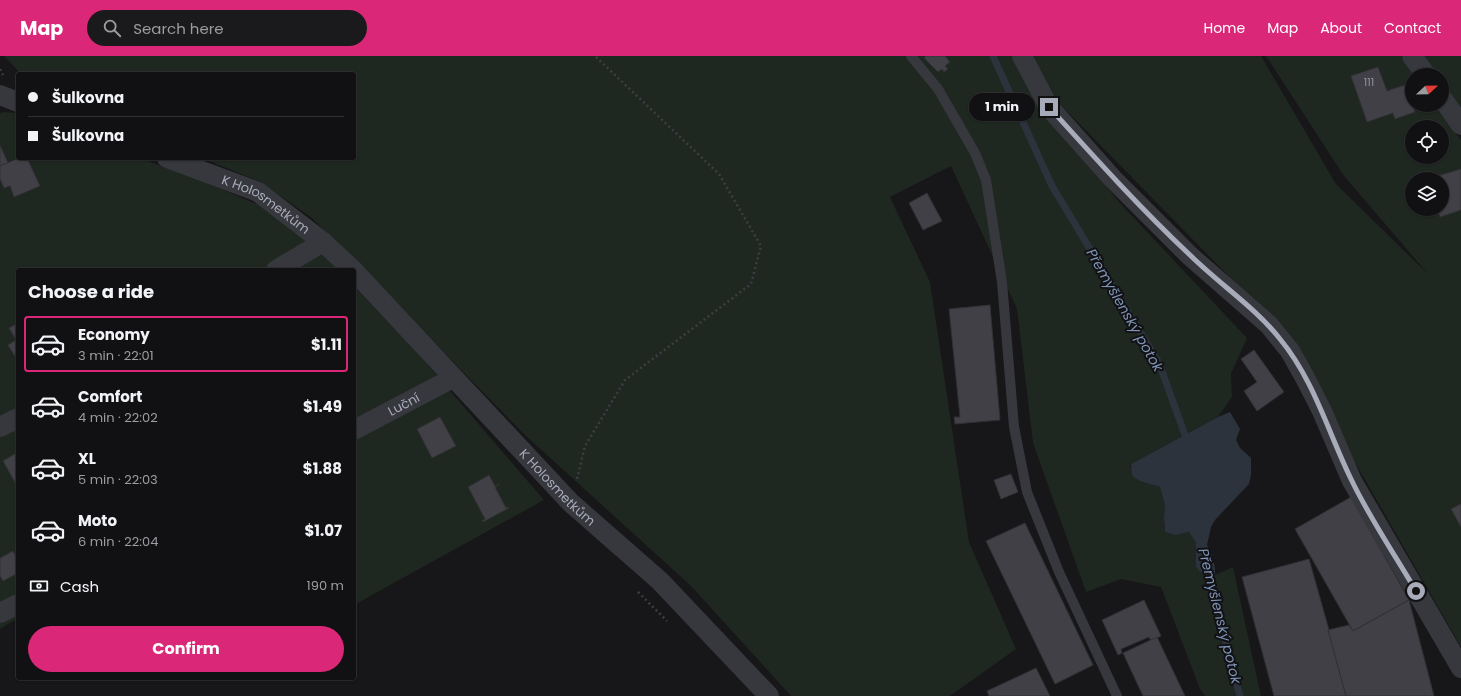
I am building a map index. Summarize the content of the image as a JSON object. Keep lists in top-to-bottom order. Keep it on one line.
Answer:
{"streets":{"street":["K Holosmetkům","Luční"]},"crossings":[["K Holosmetkům","Luční"]],"water":["Přemyšlenský potok"],"house_numbers":["111"],"north":"right","page":{"header":"Map","search":"Search here","nav":["Home","Map","About","Contact"],"banner":["Šulkovna","Šulkovna"],"bubble":"1 min","heading":"Choose a ride","list":[{"name":"Economy","note":"3 min · 22:01","value":"$1.11"},{"name":"Comfort","note":"4 min · 22:02","value":"$1.49"},{"name":"XL","note":"5 min · 22:03","value":"$1.88"},{"name":"Moto","note":"6 min · 22:04","value":"$1.07"}],"pay":["Cash","190 m"],"buttons":"Confirm"}}
